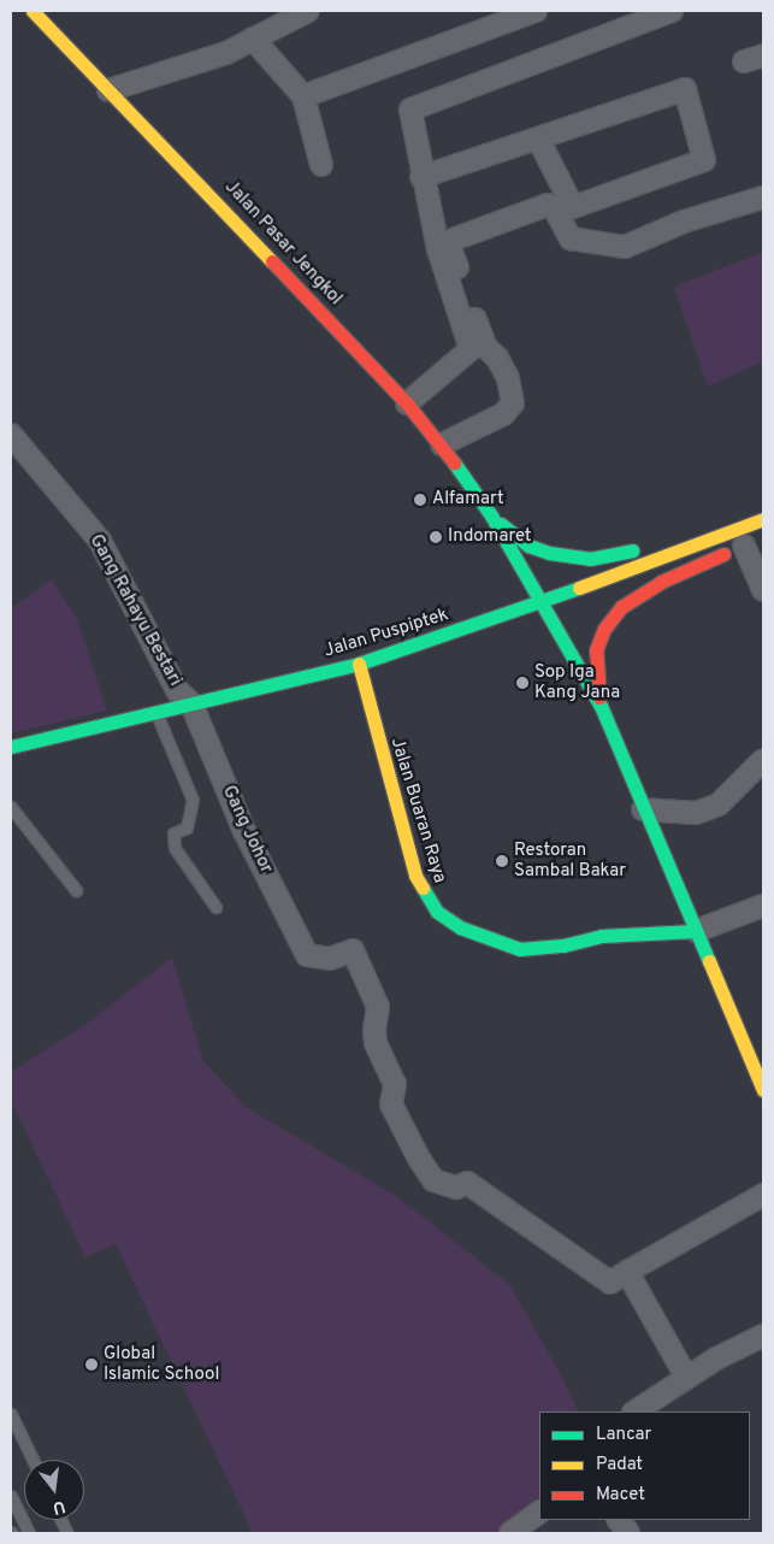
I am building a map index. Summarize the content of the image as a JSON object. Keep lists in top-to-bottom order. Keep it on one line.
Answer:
{"streets":{"main road":["Jalan Pasar Jengkol","Jalan Puspiptek","Jalan Buaran Raya"],"street":["Gang Rahayu Bestari","Gang Johor"]},"crossings":[["Gang Rahayu Bestari","Jalan Puspiptek"],["Gang Rahayu Bestari","Gang Johor"],["Jalan Puspiptek","Jalan Buaran Raya"],["Jalan Puspiptek","Gang Johor"]],"places":["Alfamart","Indomaret","Sop Iga Kang Jana","Restoran Sambal Bakar","Global Islamic School"],"legend":["Lancar","Padat","Macet"],"north":"bottom"}
